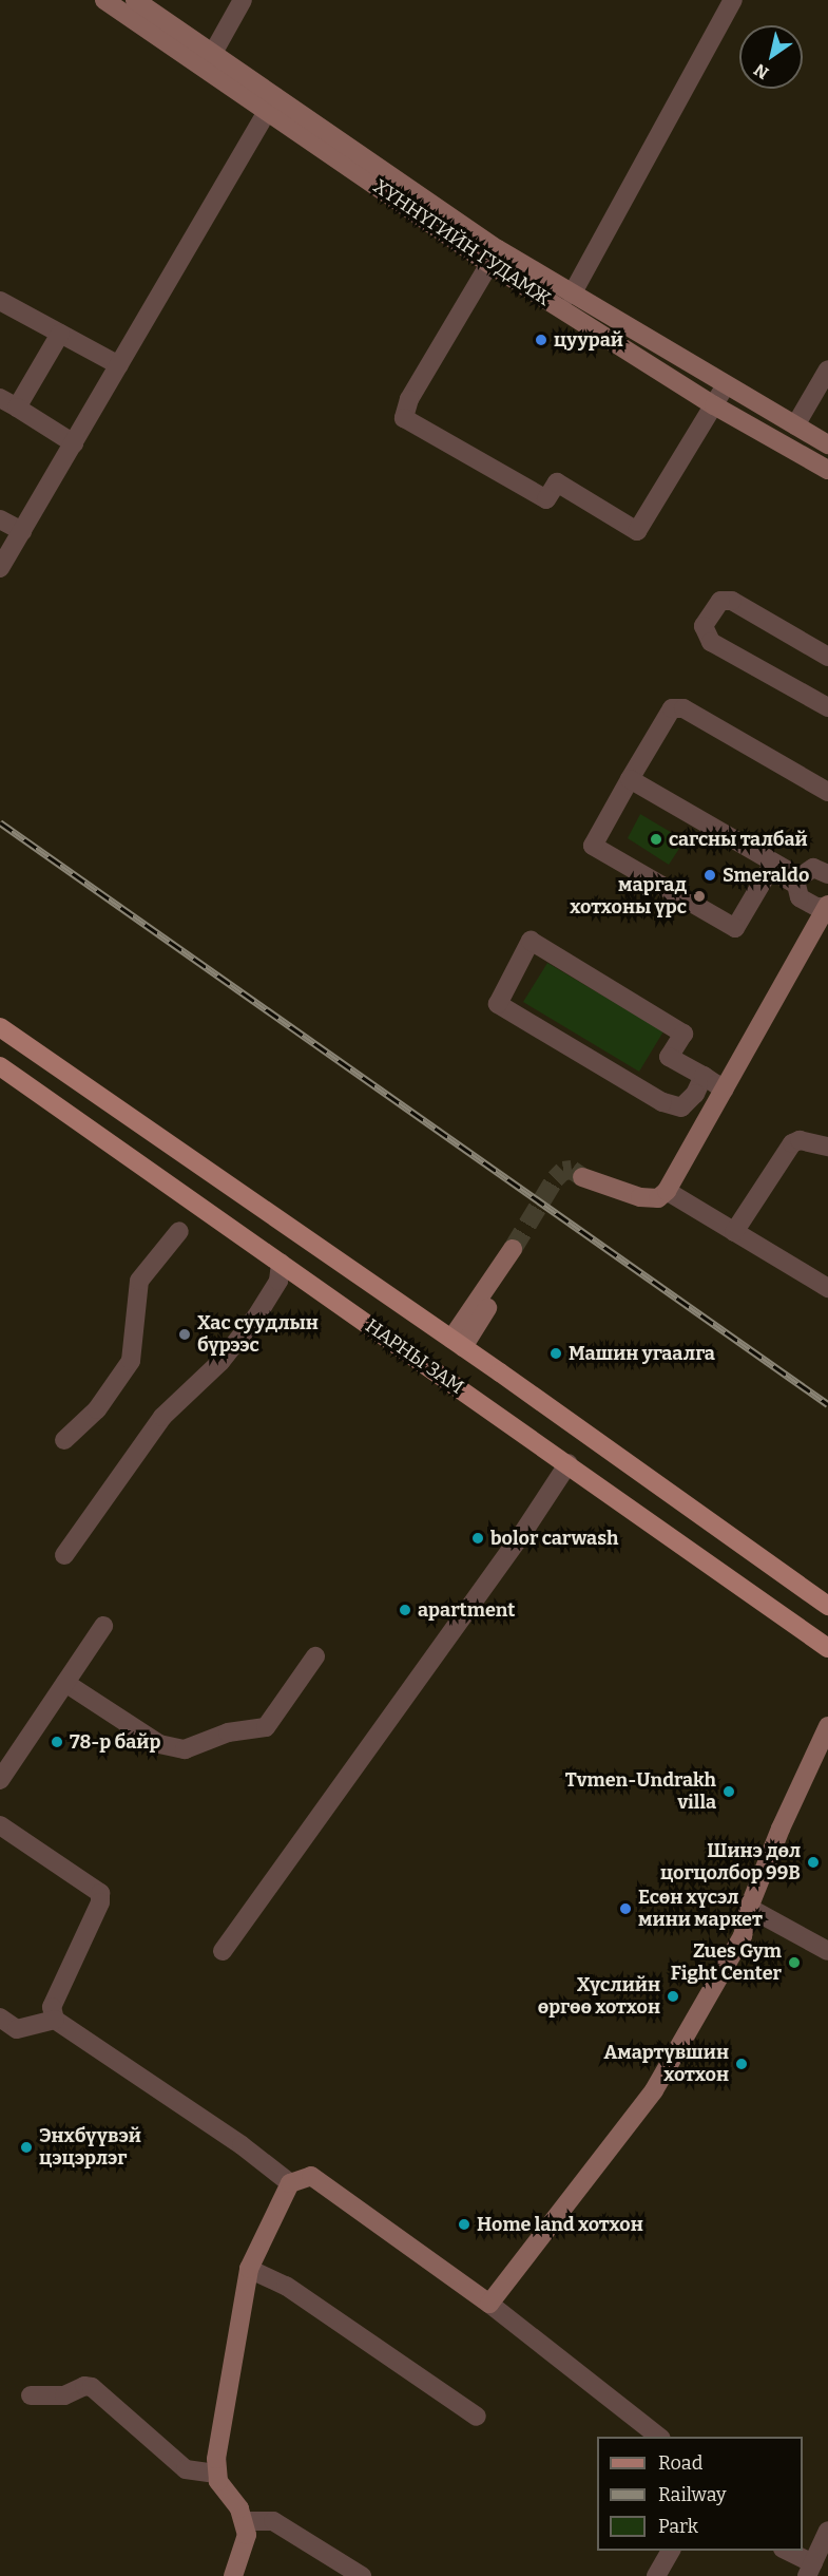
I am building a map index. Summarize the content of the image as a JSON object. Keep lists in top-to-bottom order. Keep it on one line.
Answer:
{"streets":{"main road":["НАРНЫ ЗАМ"],"street":["ХҮННҮГИЙН ГУДАМЖ"]},"places":["цуурай","сагсны талбай","Smeraldo","маргад хотхоны үрс","Хас суудлын бүрээс","Машин угаалга","bolor carwash","apartment","78-р байр","Tvmen-Undrakh villa","Шинэ дөл цогцолбор 99В","Есөн хүсэл мини маркет","Zues Gym Fight Center","Хүслийн өргөө хотхон","Амартүвшин хотхон","Энхбүүвэй цэцэрлэг","Home land хотхон"],"legend":["Road","Railway","Park"],"north":"bottom left"}
